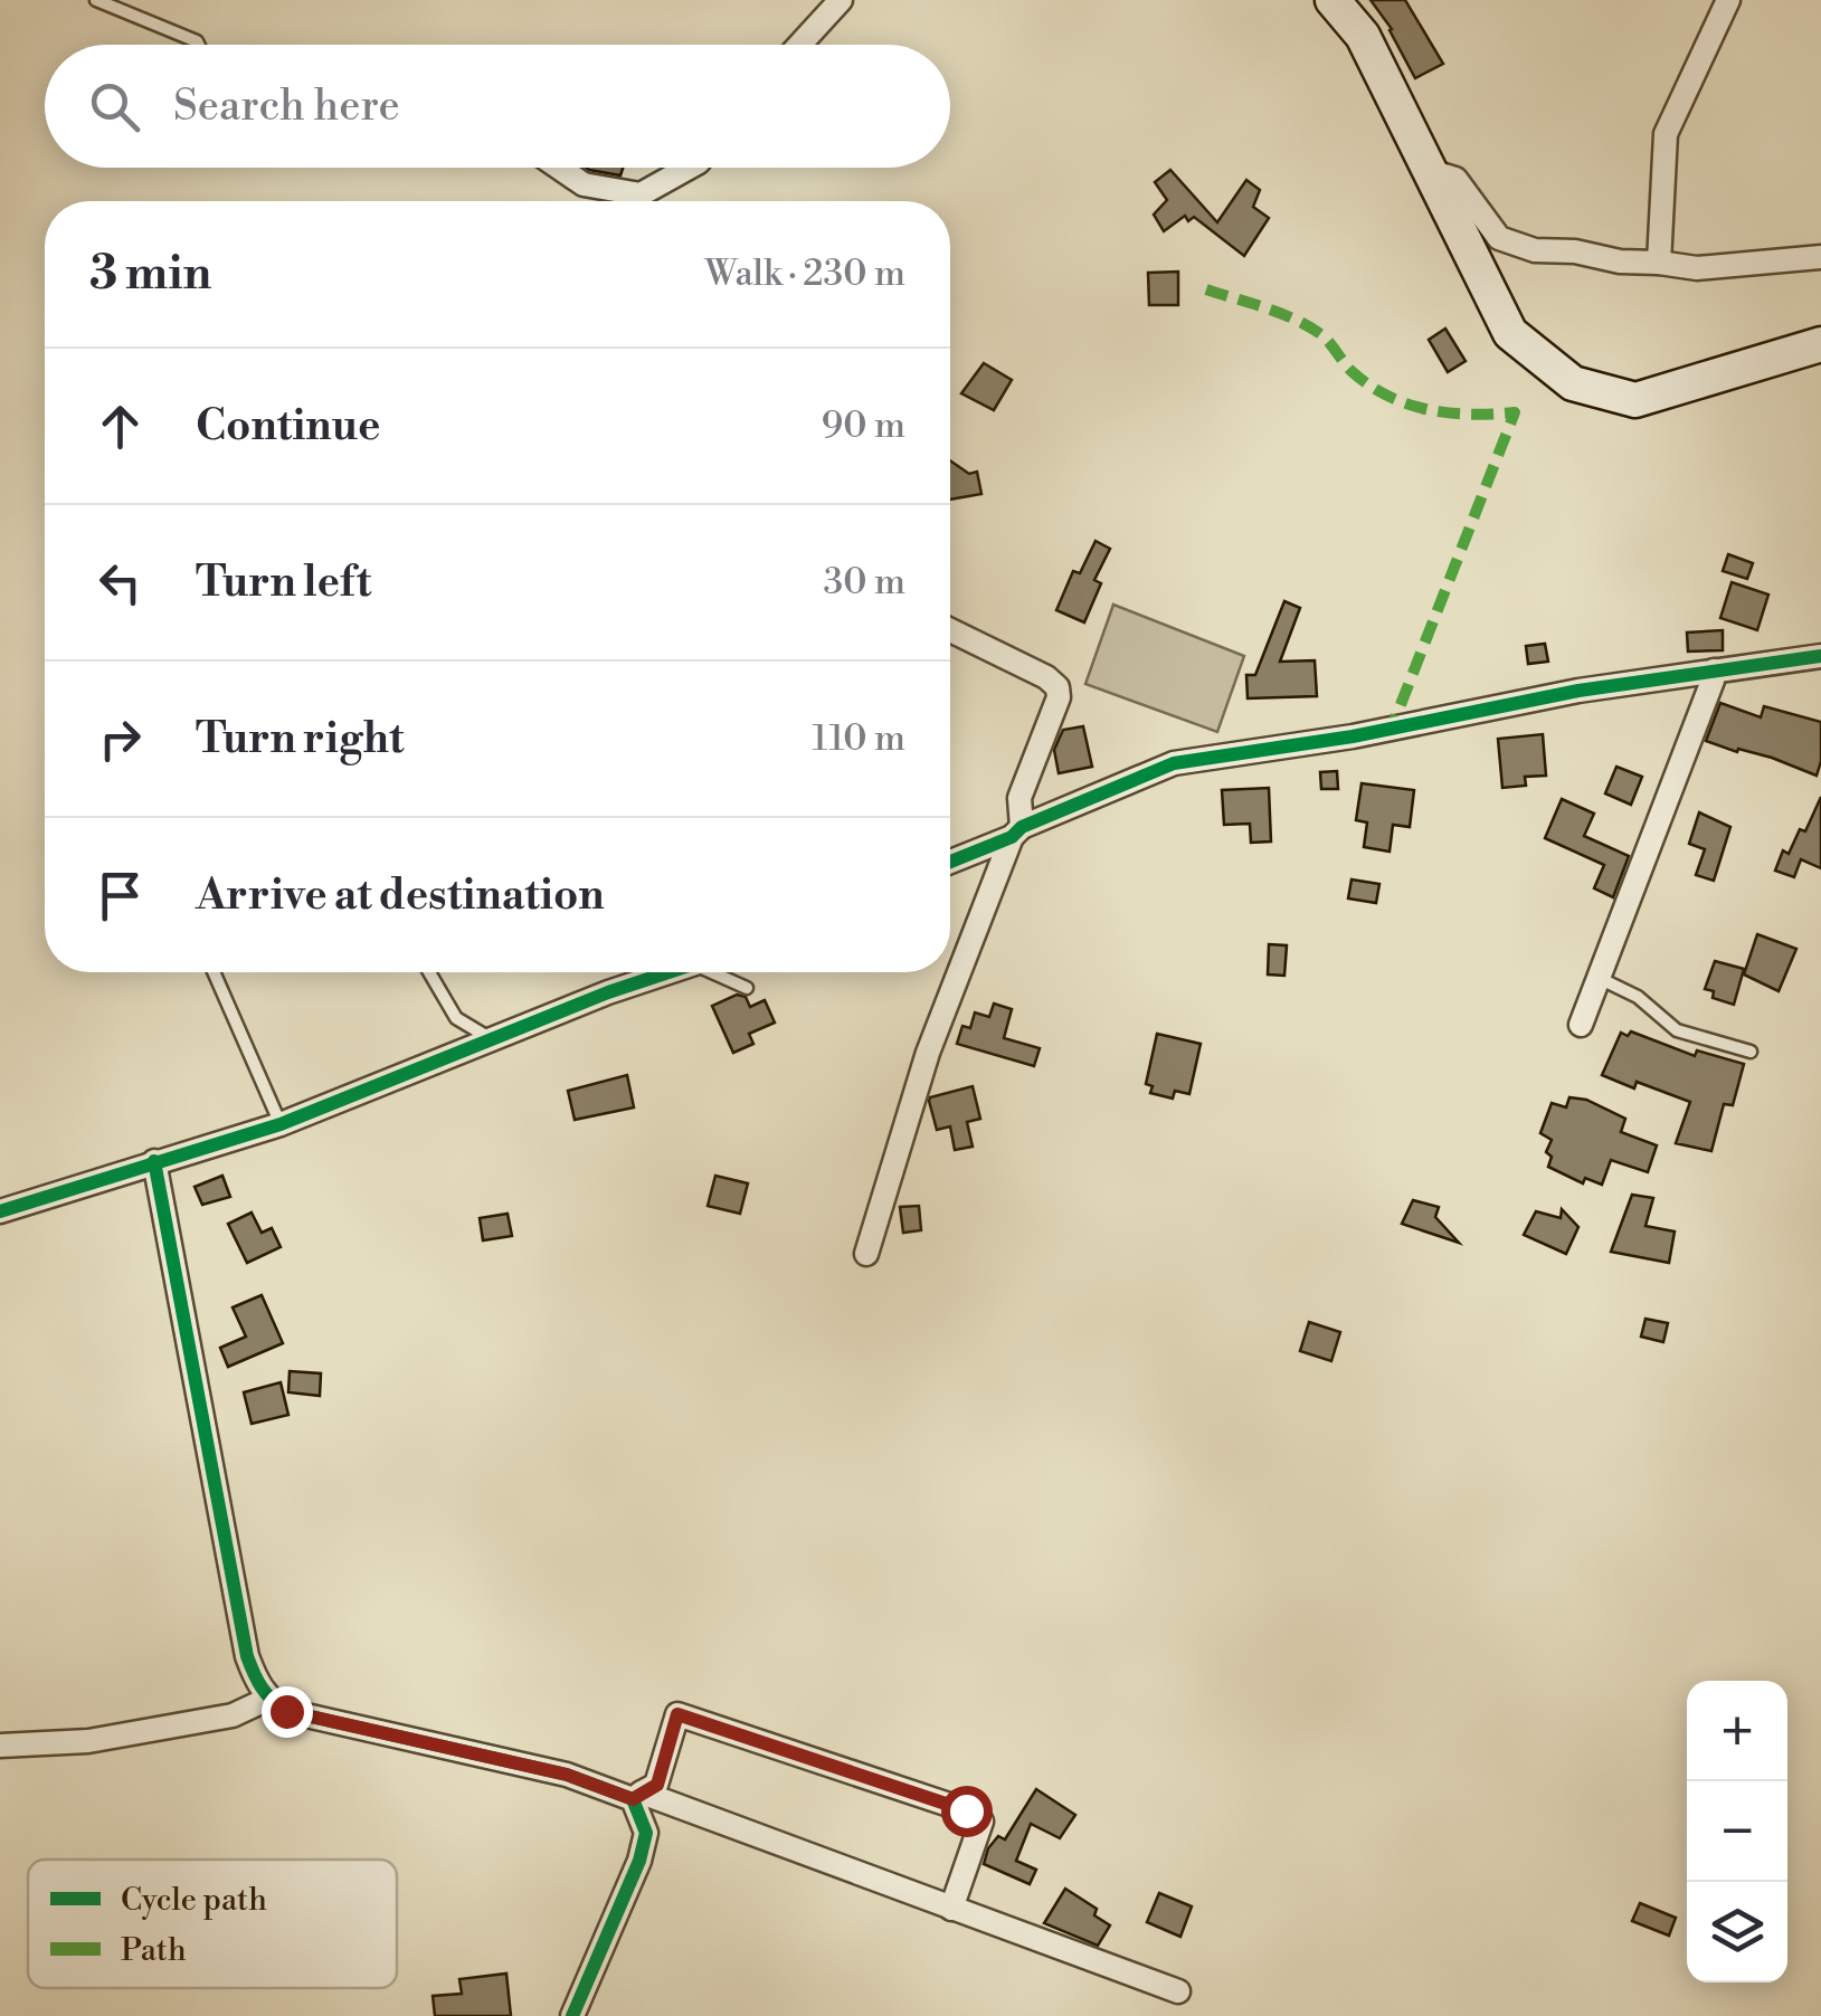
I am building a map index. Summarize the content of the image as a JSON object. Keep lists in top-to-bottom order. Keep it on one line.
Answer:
{"legend":["Cycle path","Path"],"page":{"search":"Search here","heading":["3 min","Walk · 230 m"],"list":[["Continue","90 m"],["Turn left","30 m"],["Turn right","110 m"],"Arrive at destination"],"map_buttons":["+","−"]}}
